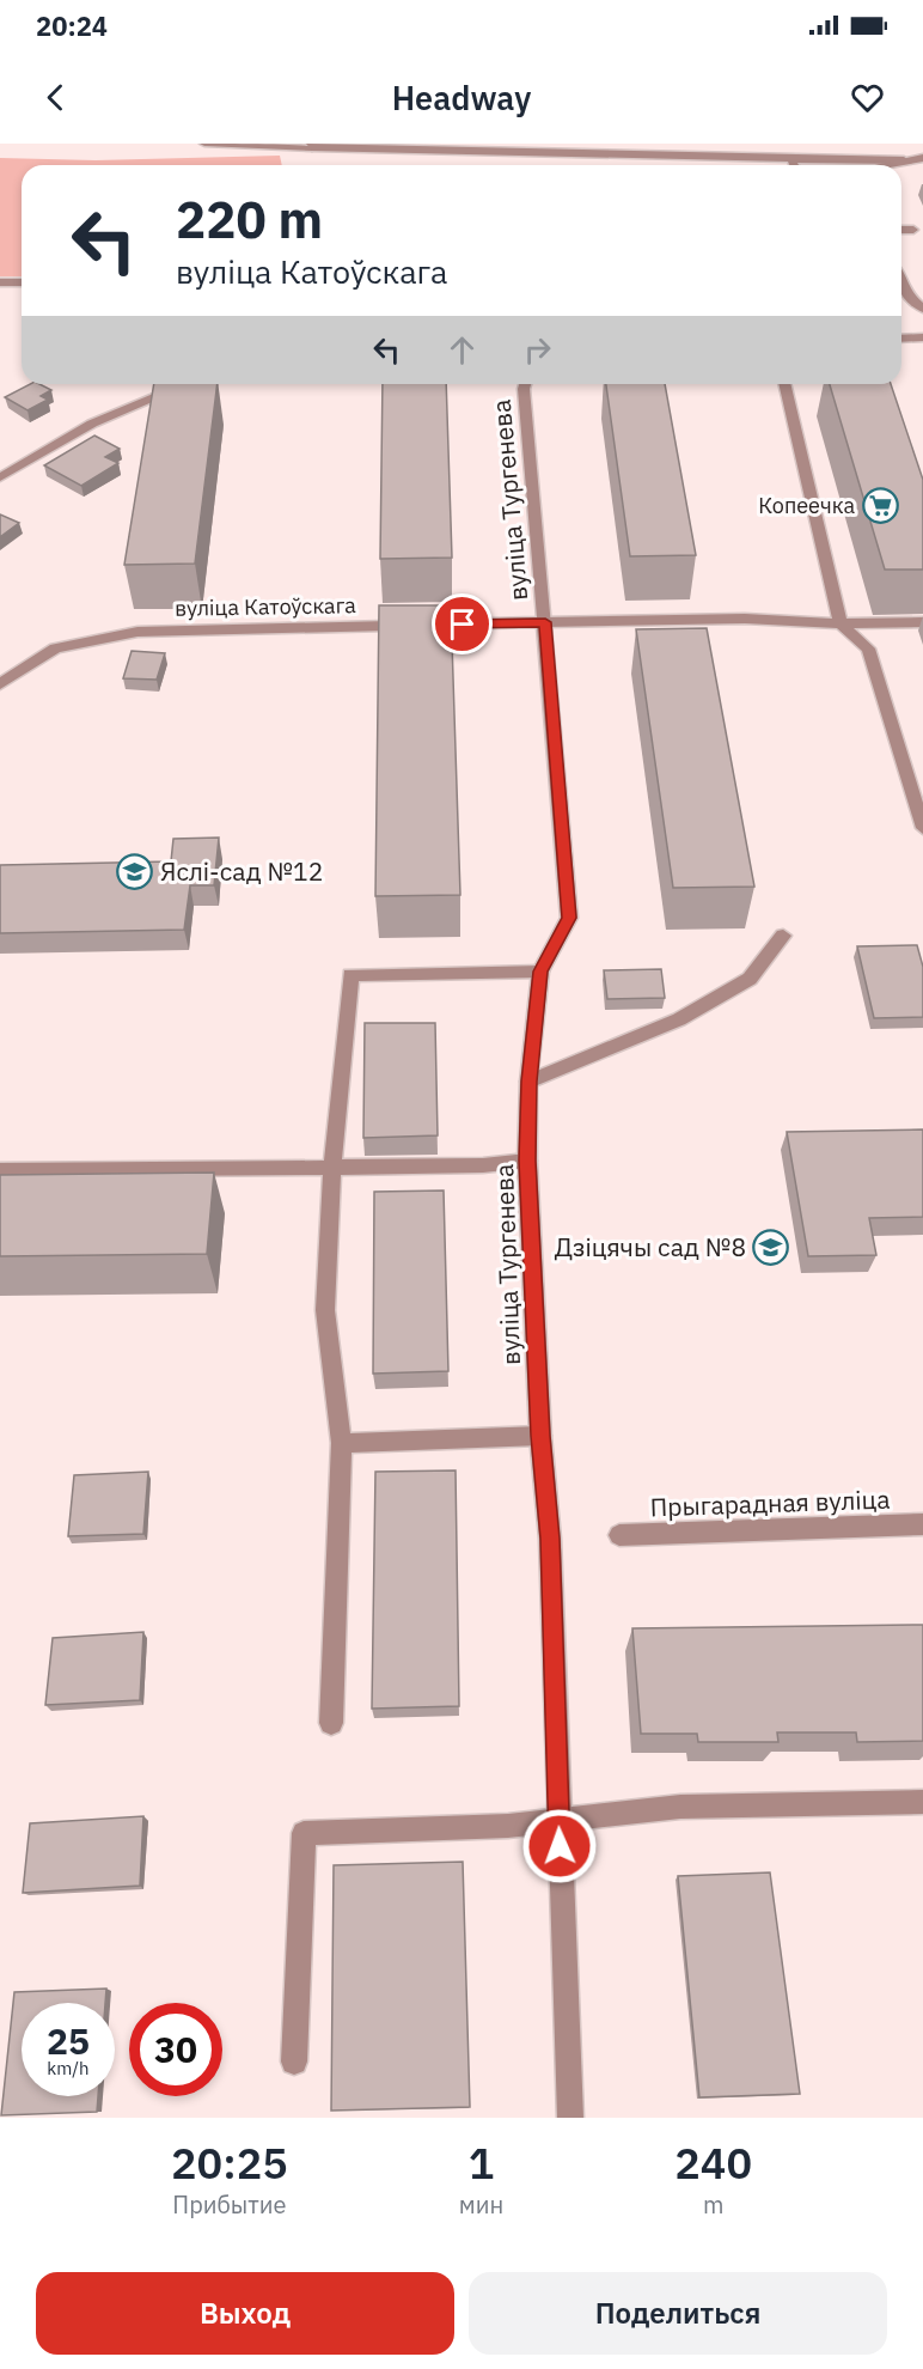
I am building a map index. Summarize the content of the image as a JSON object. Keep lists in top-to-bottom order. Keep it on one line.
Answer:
{"streets":{"street":["вуліца Тургенева","вуліца Катоўскага","Прыгарадная вуліца"]},"crossings":[["вуліца Тургенева","вуліца Катоўскага"]],"places":{"supermarket":["Копеечка"],"school or university":["Яслі-сад №12","Дзіцячы сад №8"]},"page":{"status":"20:24","header":"Headway","turn":["220 m","вуліца Катоўскага"],"speed":"25 km/h","limit":"30","eta":["20:25","Прибытие","1","мин","240","m"],"buttons":["Выход","Поделиться"]}}
